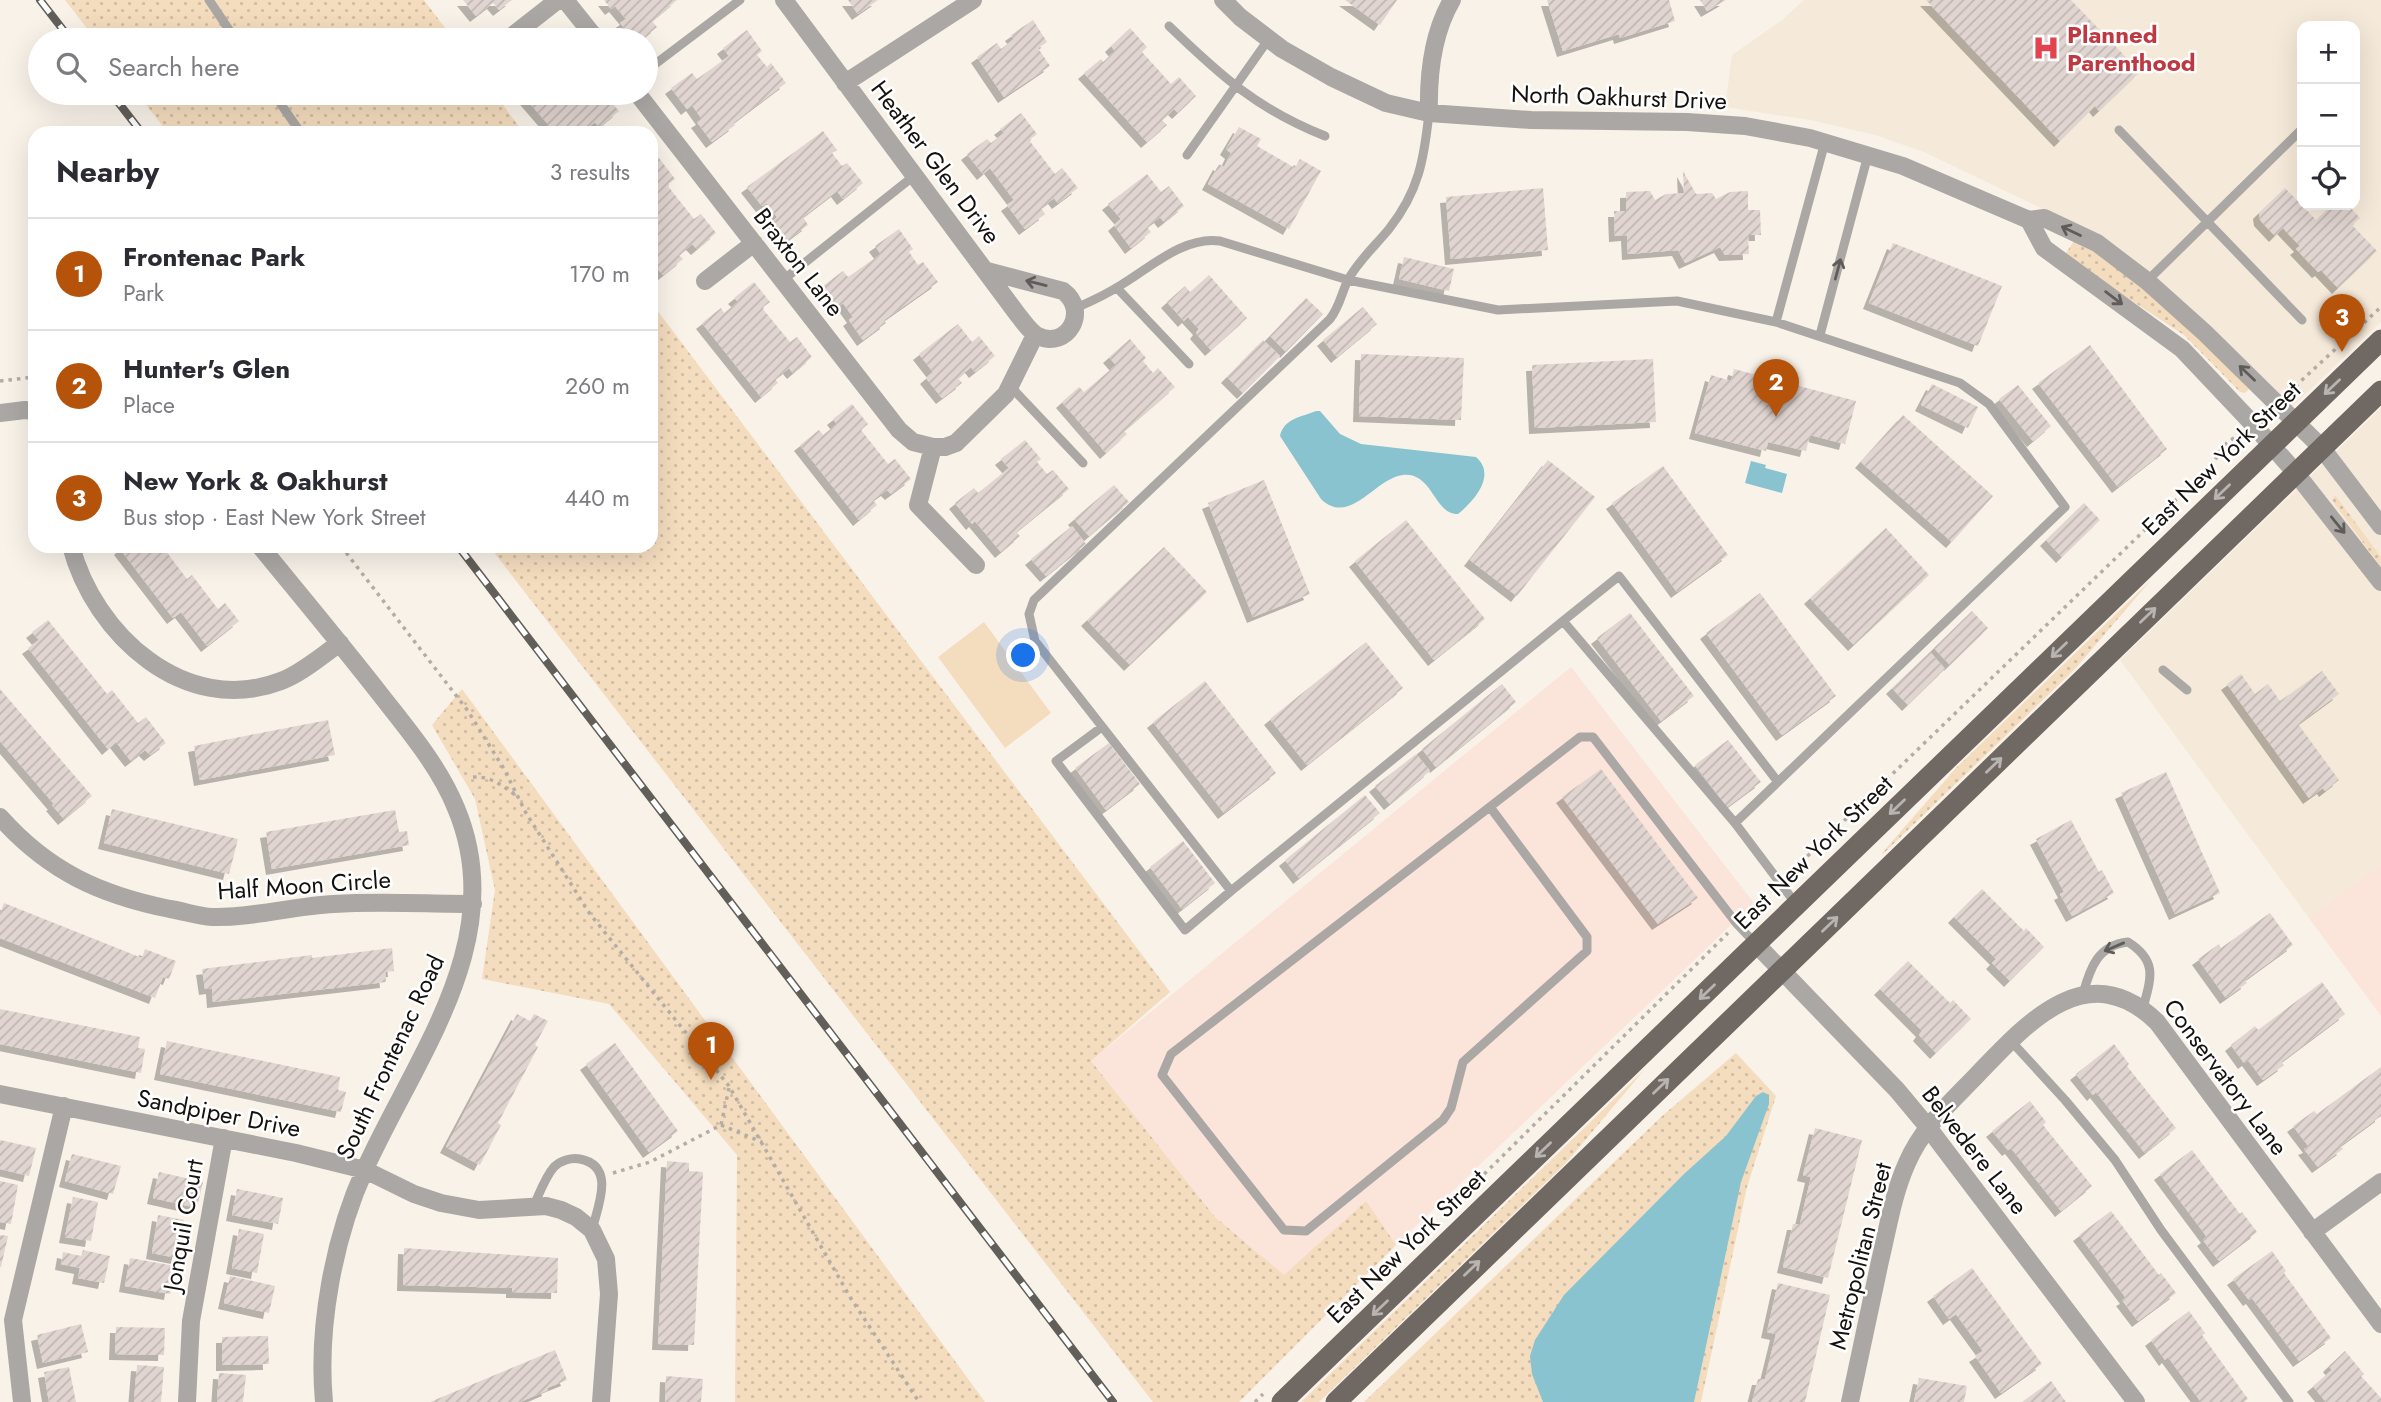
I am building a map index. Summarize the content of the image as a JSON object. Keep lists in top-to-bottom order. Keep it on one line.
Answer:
{"streets":{"main road":["East New York Street"],"street":["North Oakhurst Drive","Heather Glen Drive","Braxton Lane","Half Moon Circle","South Frontenac Road","Conservatory Lane","Sandpiper Drive","Belvedere Lane","Jonquil Court","Metropolitan Street"]},"crossings":[["North Oakhurst Drive","East New York Street"],["East New York Street","Belvedere Lane"],["Half Moon Circle","South Frontenac Road"],["South Frontenac Road","Sandpiper Drive"],["Conservatory Lane","Belvedere Lane"],["Conservatory Lane","Metropolitan Street"],["Sandpiper Drive","Jonquil Court"],["Belvedere Lane","Metropolitan Street"]],"places":{"hospital":["Planned Parenthood"]},"page":{"map_buttons":["+","−"],"search":"Search here","heading":["Nearby","3 results"],"list":[{"mark":"1","name":"Frontenac Park","note":"Park","value":"170 m"},{"mark":"2","name":"Hunter's Glen","note":"Place","value":"260 m"},{"mark":"3","name":"New York & Oakhurst","note":"Bus stop · East New York Street","value":"440 m"}],"pins":["3","2","1"]}}
